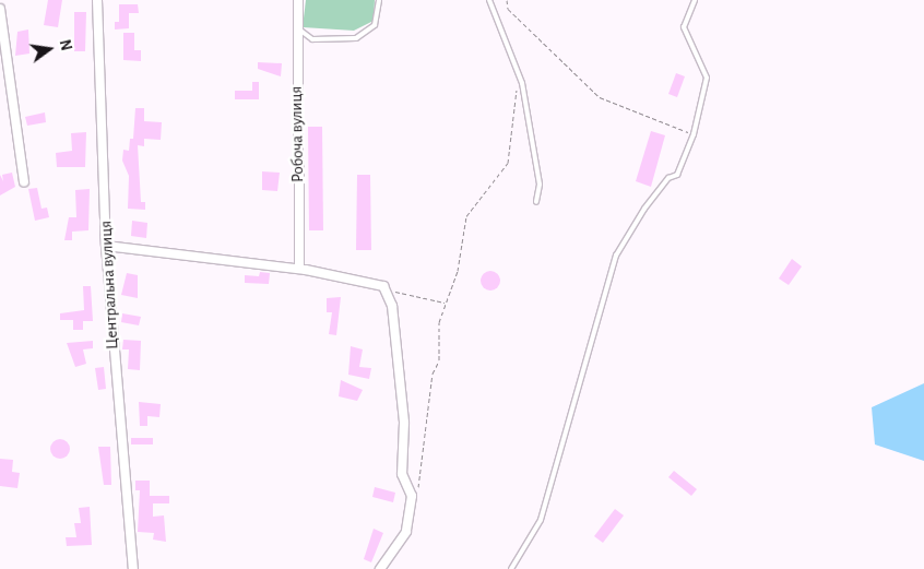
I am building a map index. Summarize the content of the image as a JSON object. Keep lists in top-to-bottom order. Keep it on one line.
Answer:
{"streets":{"street":["Робоча вулиця","Центральна вулиця"]},"north":"right"}
